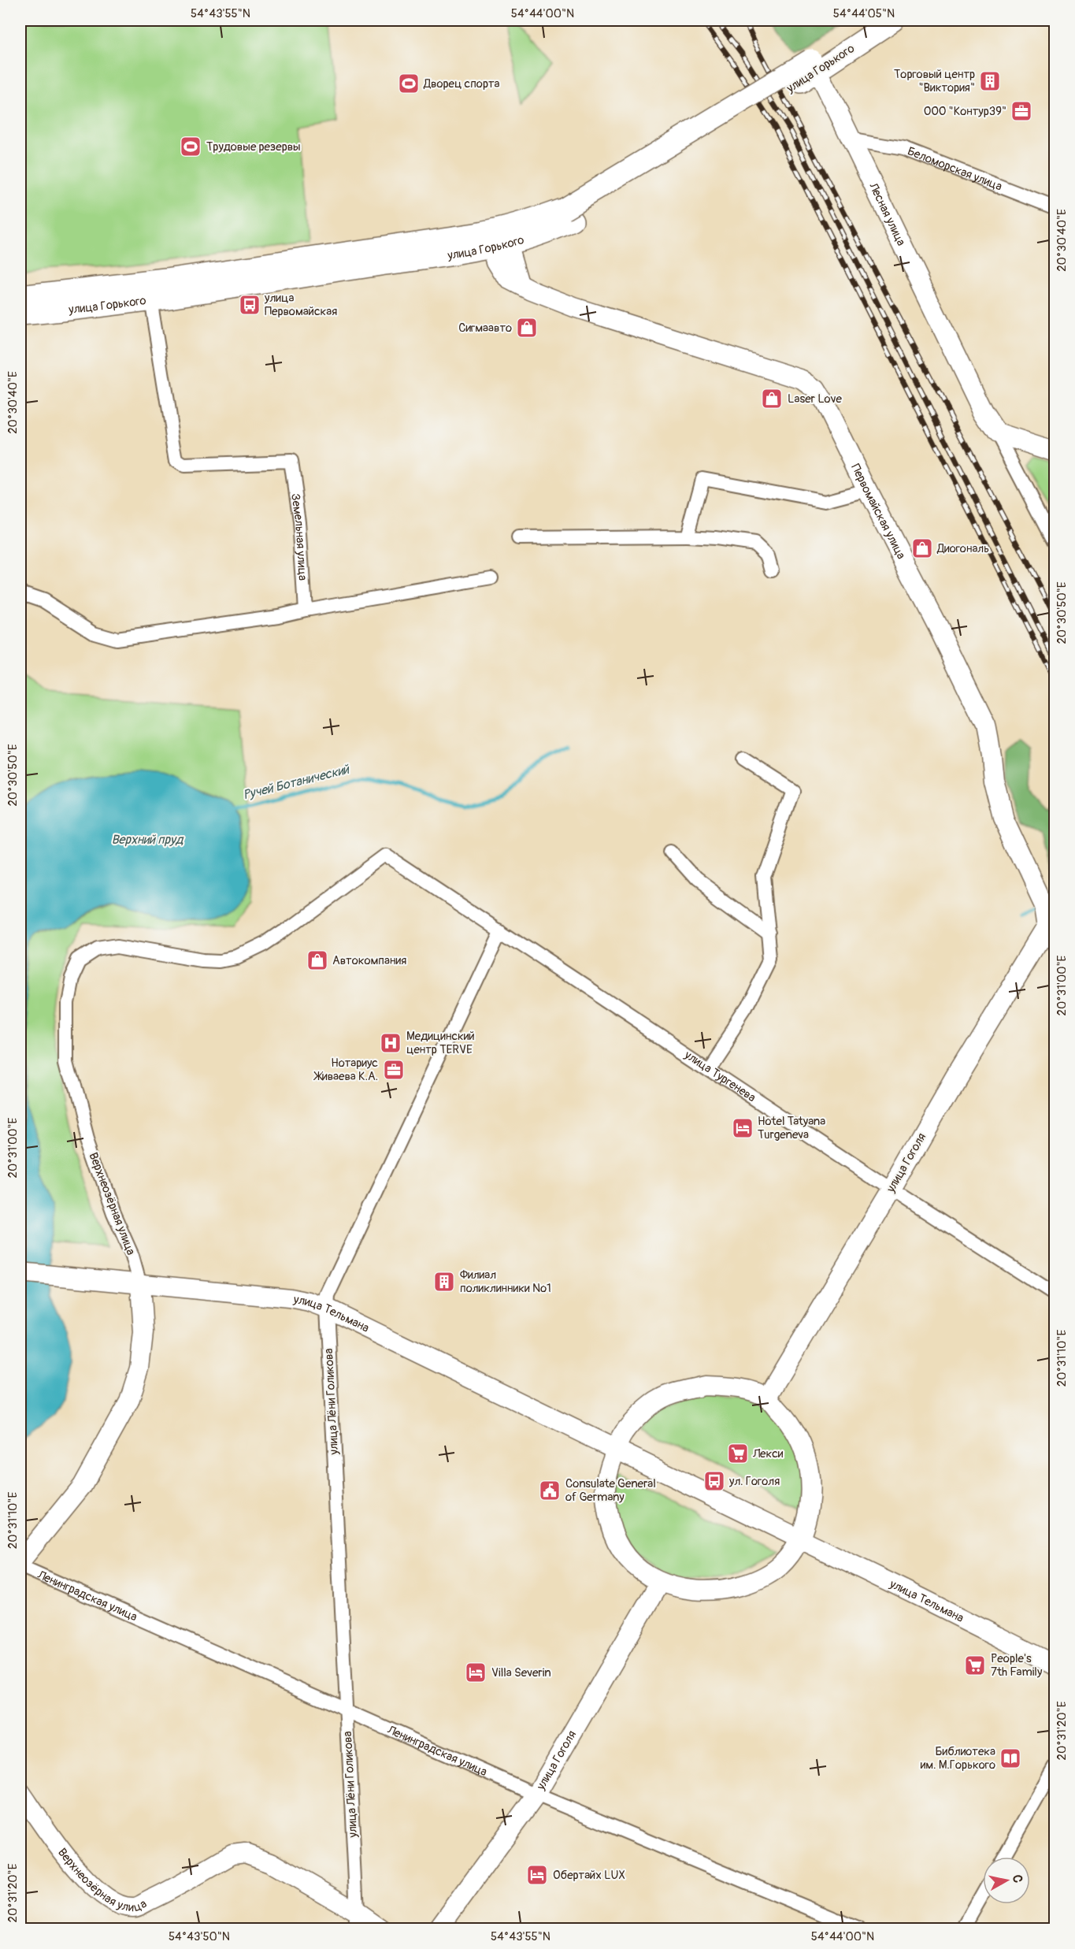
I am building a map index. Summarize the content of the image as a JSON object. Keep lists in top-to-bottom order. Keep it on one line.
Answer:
{"streets":{"main road":["улица Горького"],"street":["Беломорская улица","Лесная улица","Первомайская улица","Земельная улица","улица Тургенева","улица Гоголя","Верхнеозёрная улица","улица Тельмана","улица Лёни Голикова","Ленинградская улица"]},"crossings":[["улица Горького","Лесная улица"],["улица Горького","Первомайская улица"],["улица Горького","Земельная улица"],["Беломорская улица","Лесная улица"],["Первомайская улица","улица Гоголя"],["улица Тургенева","улица Гоголя"],["улица Тургенева","Верхнеозёрная улица"],["улица Тургенева","улица Лёни Голикова"],["улица Гоголя","Ленинградская улица"],["Верхнеозёрная улица","улица Тельмана"],["Верхнеозёрная улица","улица Лёни Голикова"],["улица Тельмана","улица Лёни Голикова"],["улица Лёни Голикова","Ленинградская улица"]],"water":["Ручей Ботанический","Верхний пруд"],"places":{"building":["Торговый центр \"Виктория\"","Филиал поликлинники №1"],"sports":["Дворец спорта","Трудовые резервы"],"office":["ООО \"Контур39\"","Нотариус Живаева К.А."],"bus stop":["улица Первомайская","ул. Гоголя"],"shop":["Сигмаавто","Laser Love","Диогональ","Автокомпания"],"hospital":["Медицинский центр TERVE"],"hotel":["Hotel Tatyana Turgeneva","Villa Severin","Обертайх LUX"],"supermarket":["Лекси","People's 7th Family"],"public building":["Consulate General of Germany"],"library":["Библиотека им. М.Горького"]},"north":"right","coordinates":["54°43'55\"N","54°44'00\"N","54°44'05\"N","20°30'40\"E","20°30'50\"E","20°31'00\"E","20°31'10\"E","20°31'20\"E","54°43'50\"N"]}
